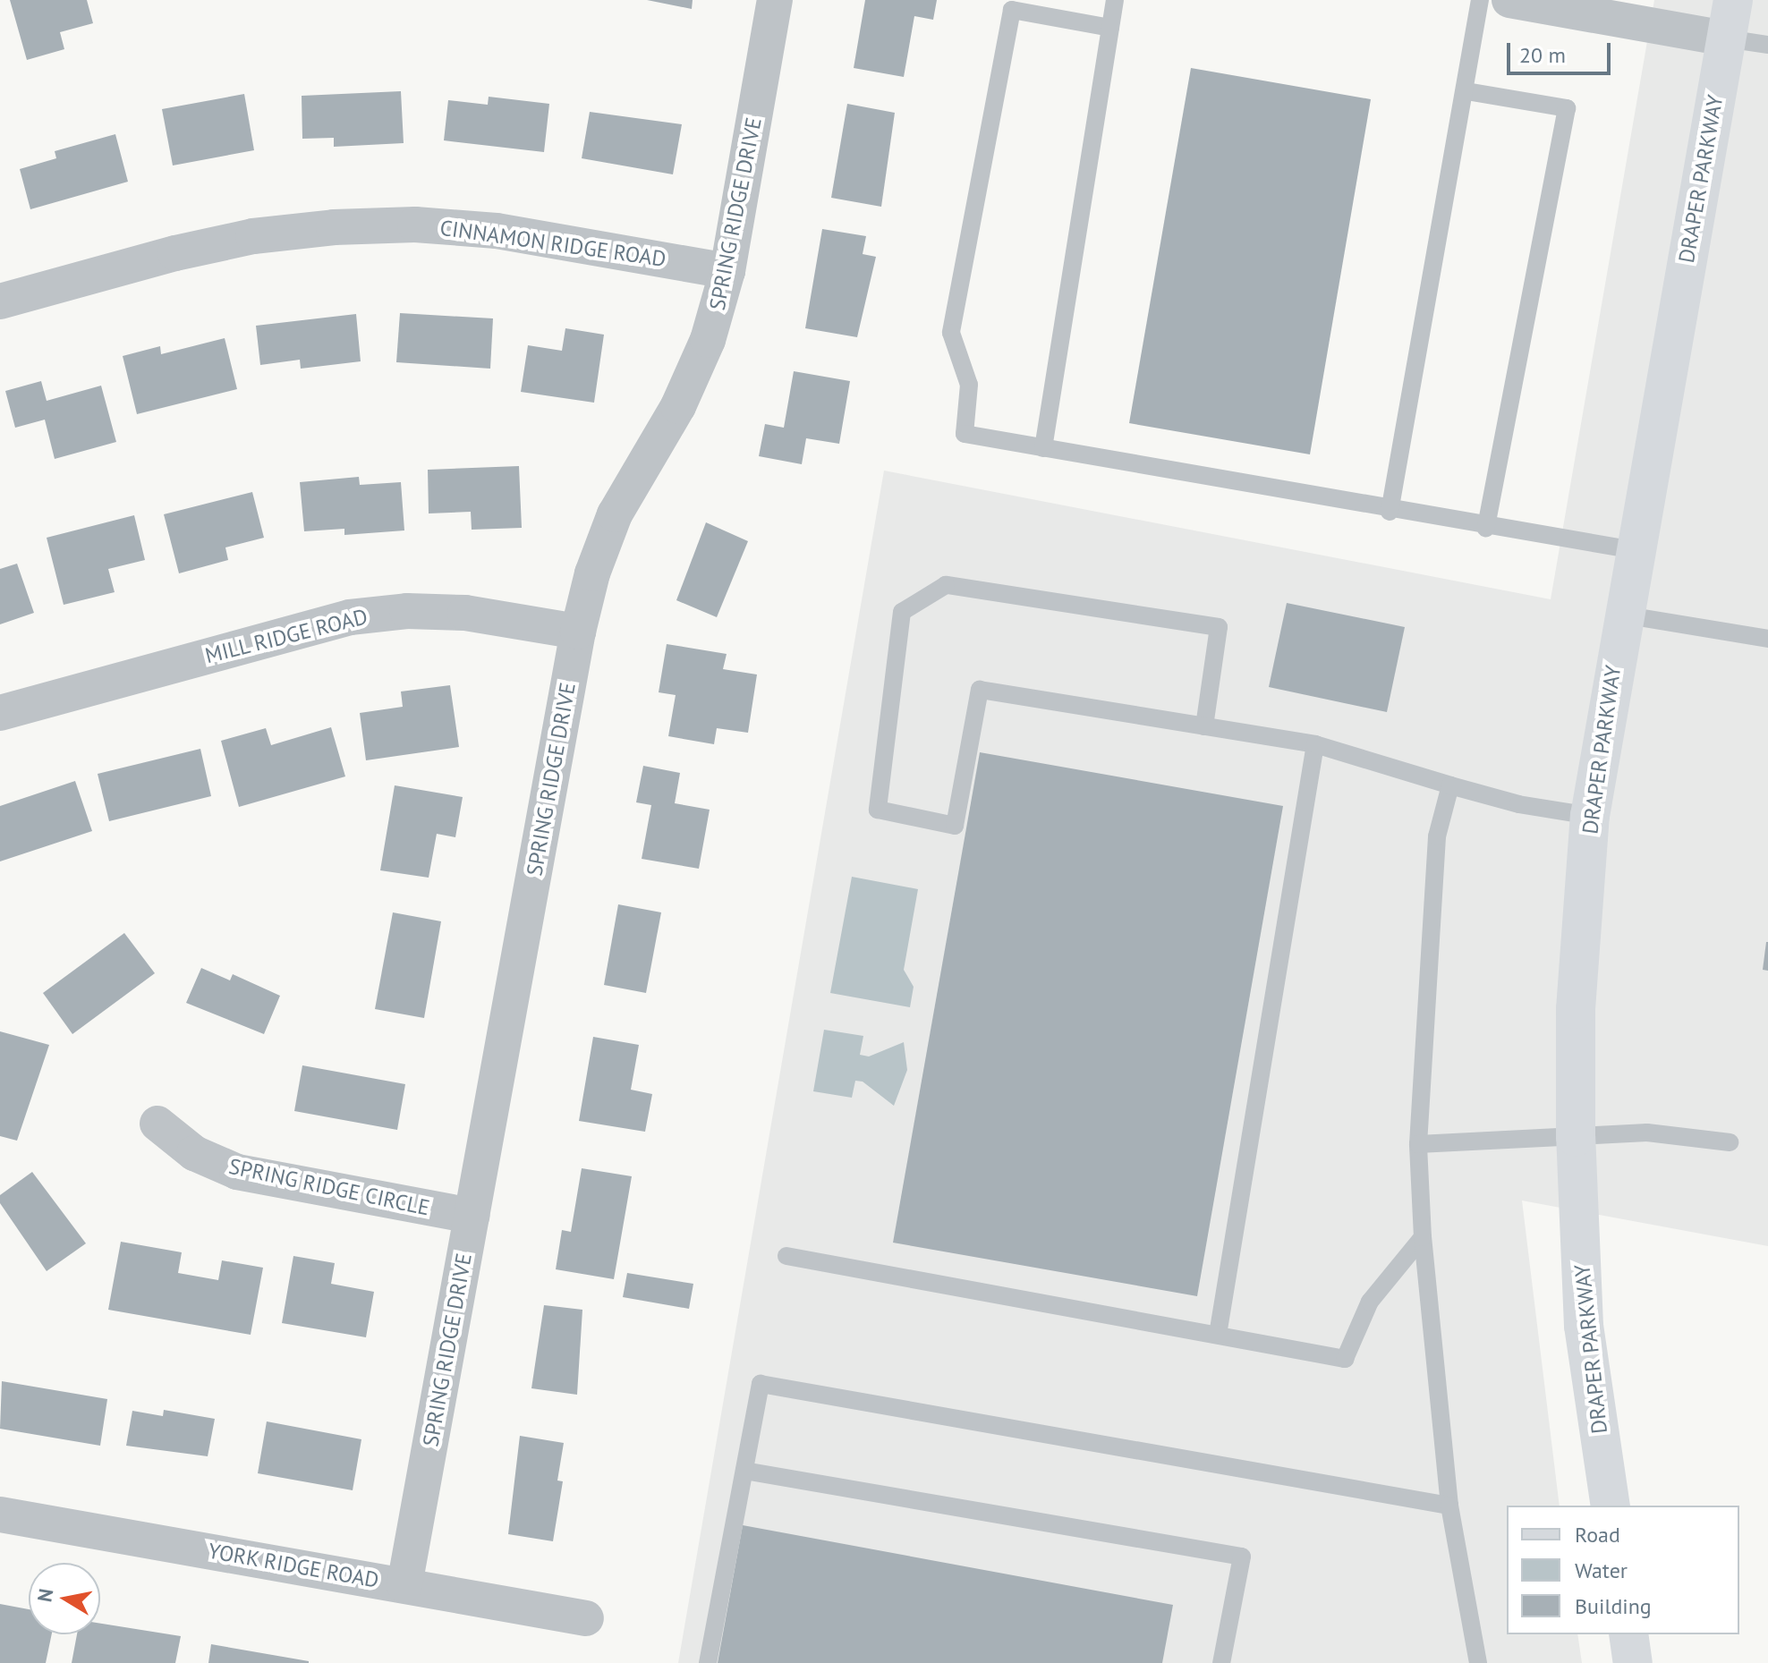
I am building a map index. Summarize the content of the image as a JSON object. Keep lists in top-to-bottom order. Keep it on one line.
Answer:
{"streets":{"main road":["DRAPER PARKWAY"],"street":["SPRING RIDGE DRIVE","CINNAMON RIDGE ROAD","MILL RIDGE ROAD","SPRING RIDGE CIRCLE","YORK RIDGE ROAD"]},"crossings":[["SPRING RIDGE DRIVE","CINNAMON RIDGE ROAD"],["SPRING RIDGE DRIVE","MILL RIDGE ROAD"],["SPRING RIDGE DRIVE","SPRING RIDGE CIRCLE"],["SPRING RIDGE DRIVE","YORK RIDGE ROAD"]],"legend":["Road","Water","Building"],"scale_bar":"20 m","north":"left"}
